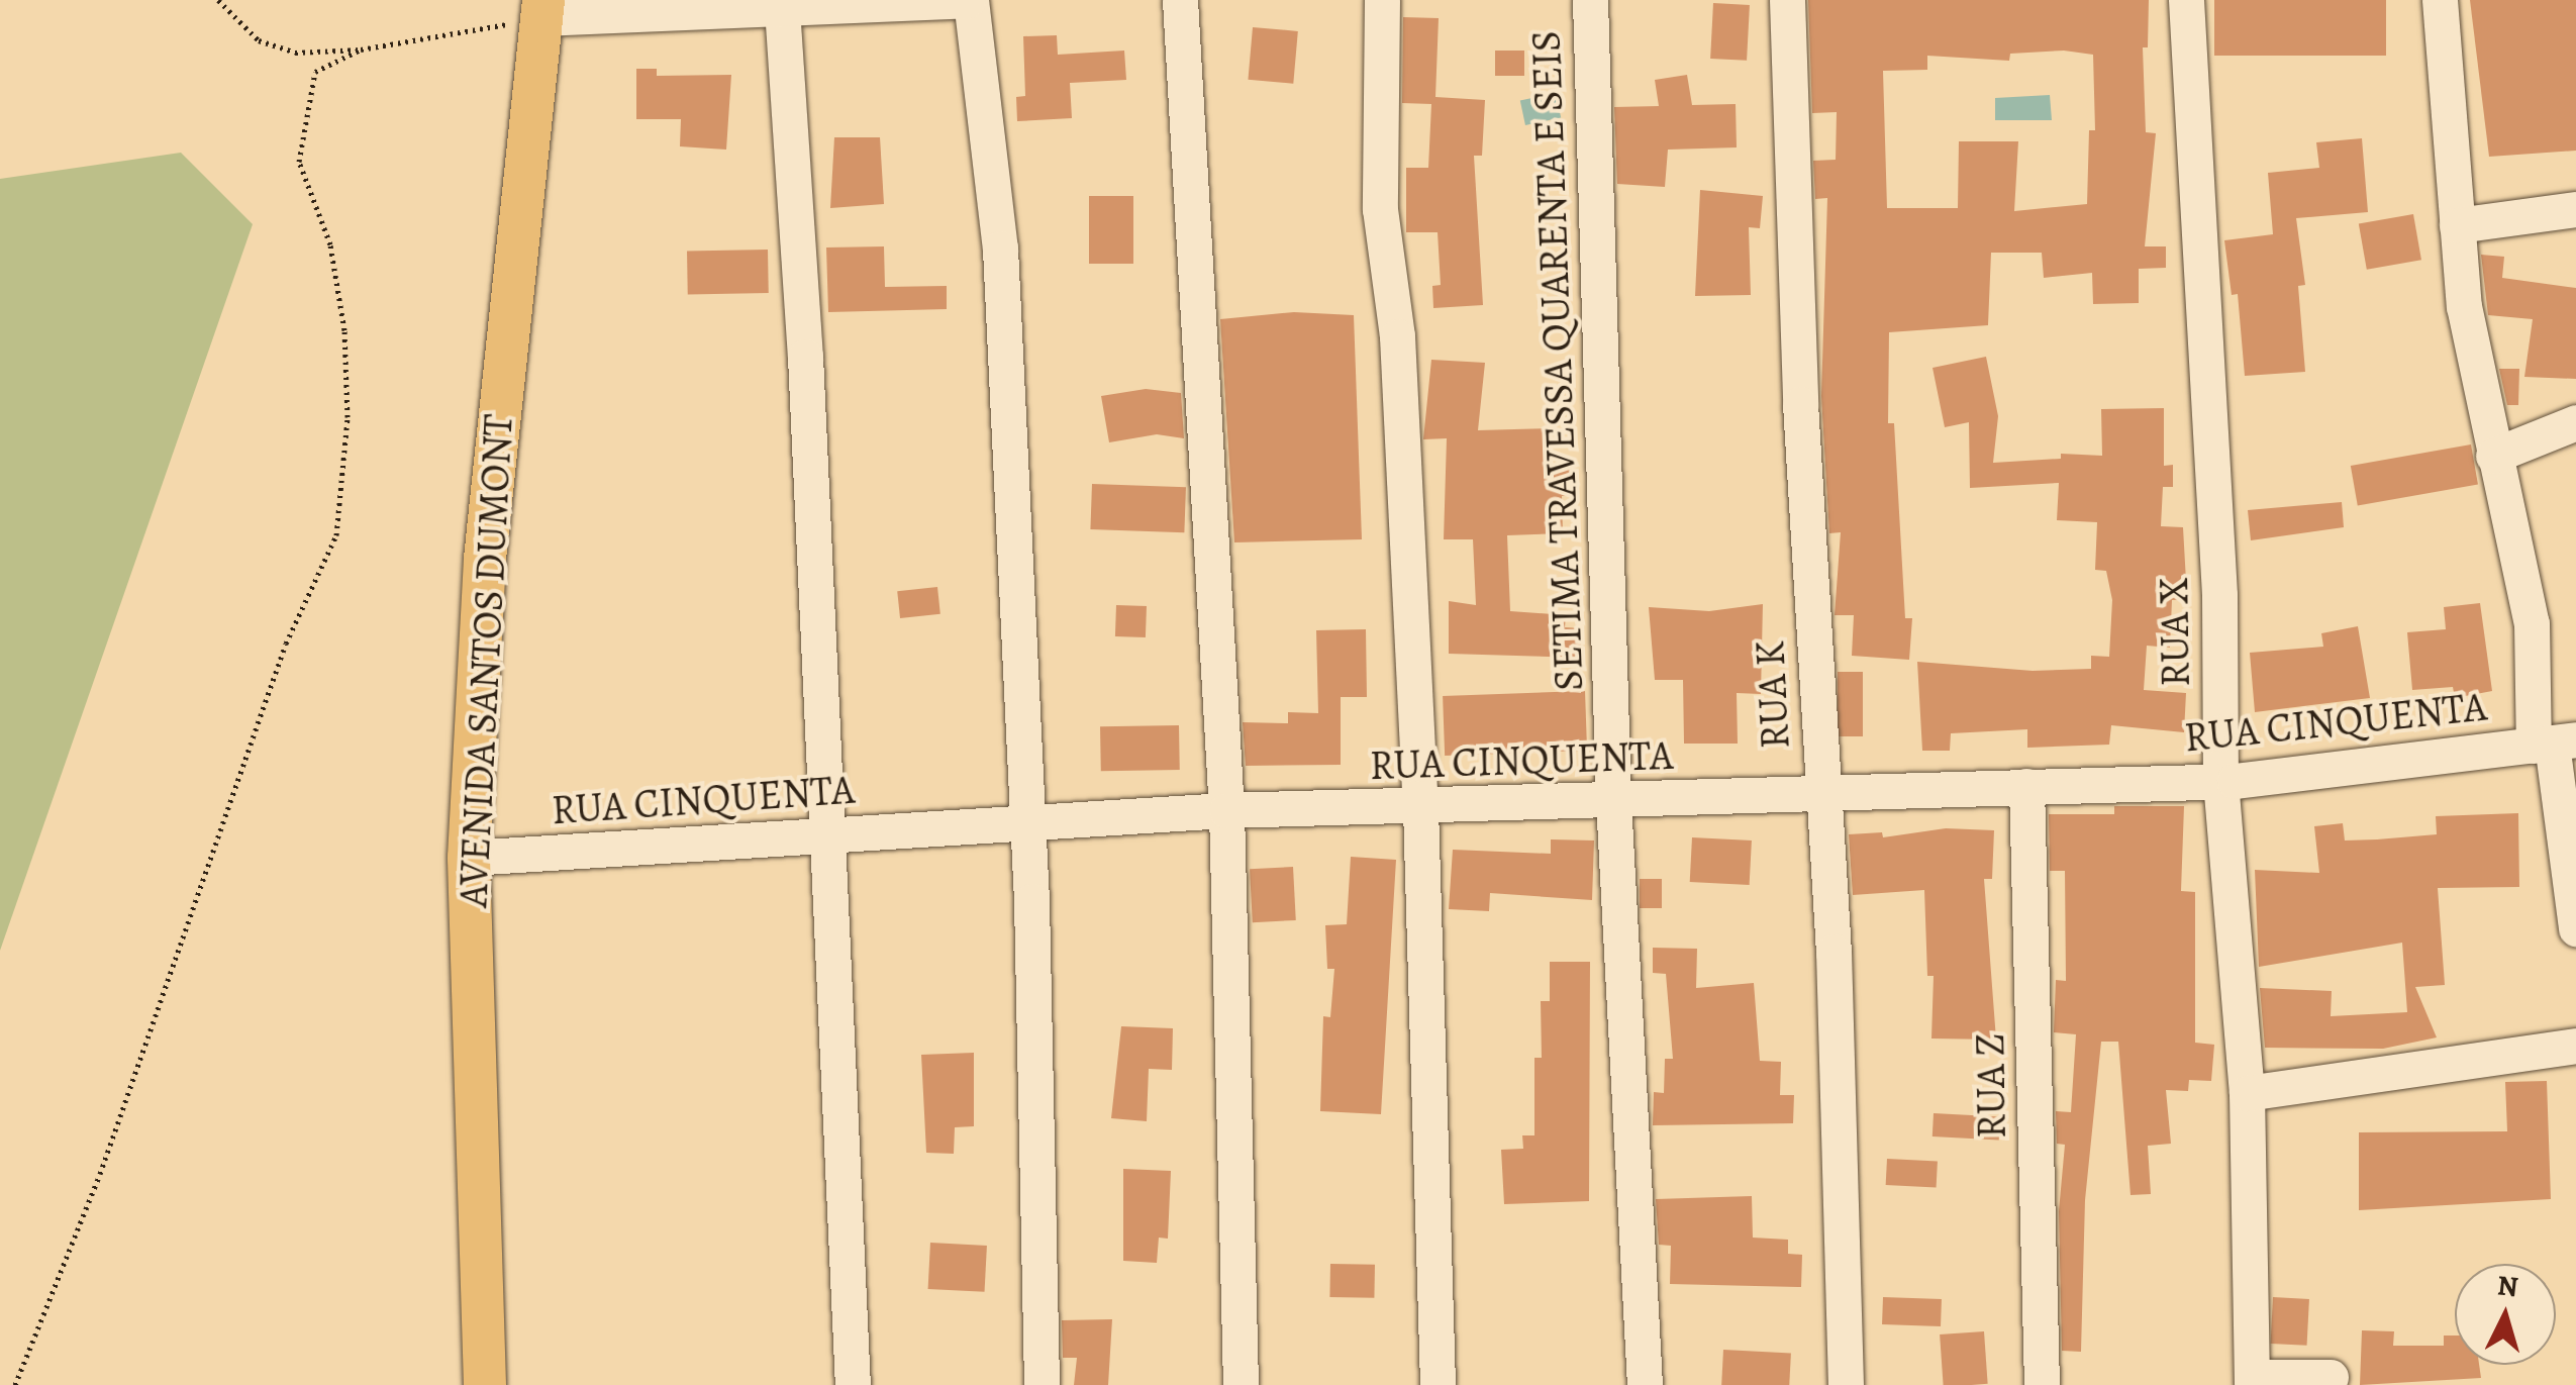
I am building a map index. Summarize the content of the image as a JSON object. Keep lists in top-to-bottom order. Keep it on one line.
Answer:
{"streets":{"main road":["AVENIDA SANTOS DUMONT"],"street":["SETIMA TRAVESSA QUARENTA E SEIS","RUA X","RUA K","RUA CINQUENTA","RUA Z"]},"crossings":[["SETIMA TRAVESSA QUARENTA E SEIS","RUA CINQUENTA"],["RUA X","RUA CINQUENTA"],["AVENIDA SANTOS DUMONT","RUA CINQUENTA"],["RUA K","RUA CINQUENTA"],["RUA CINQUENTA","RUA Z"]],"north":"top"}
